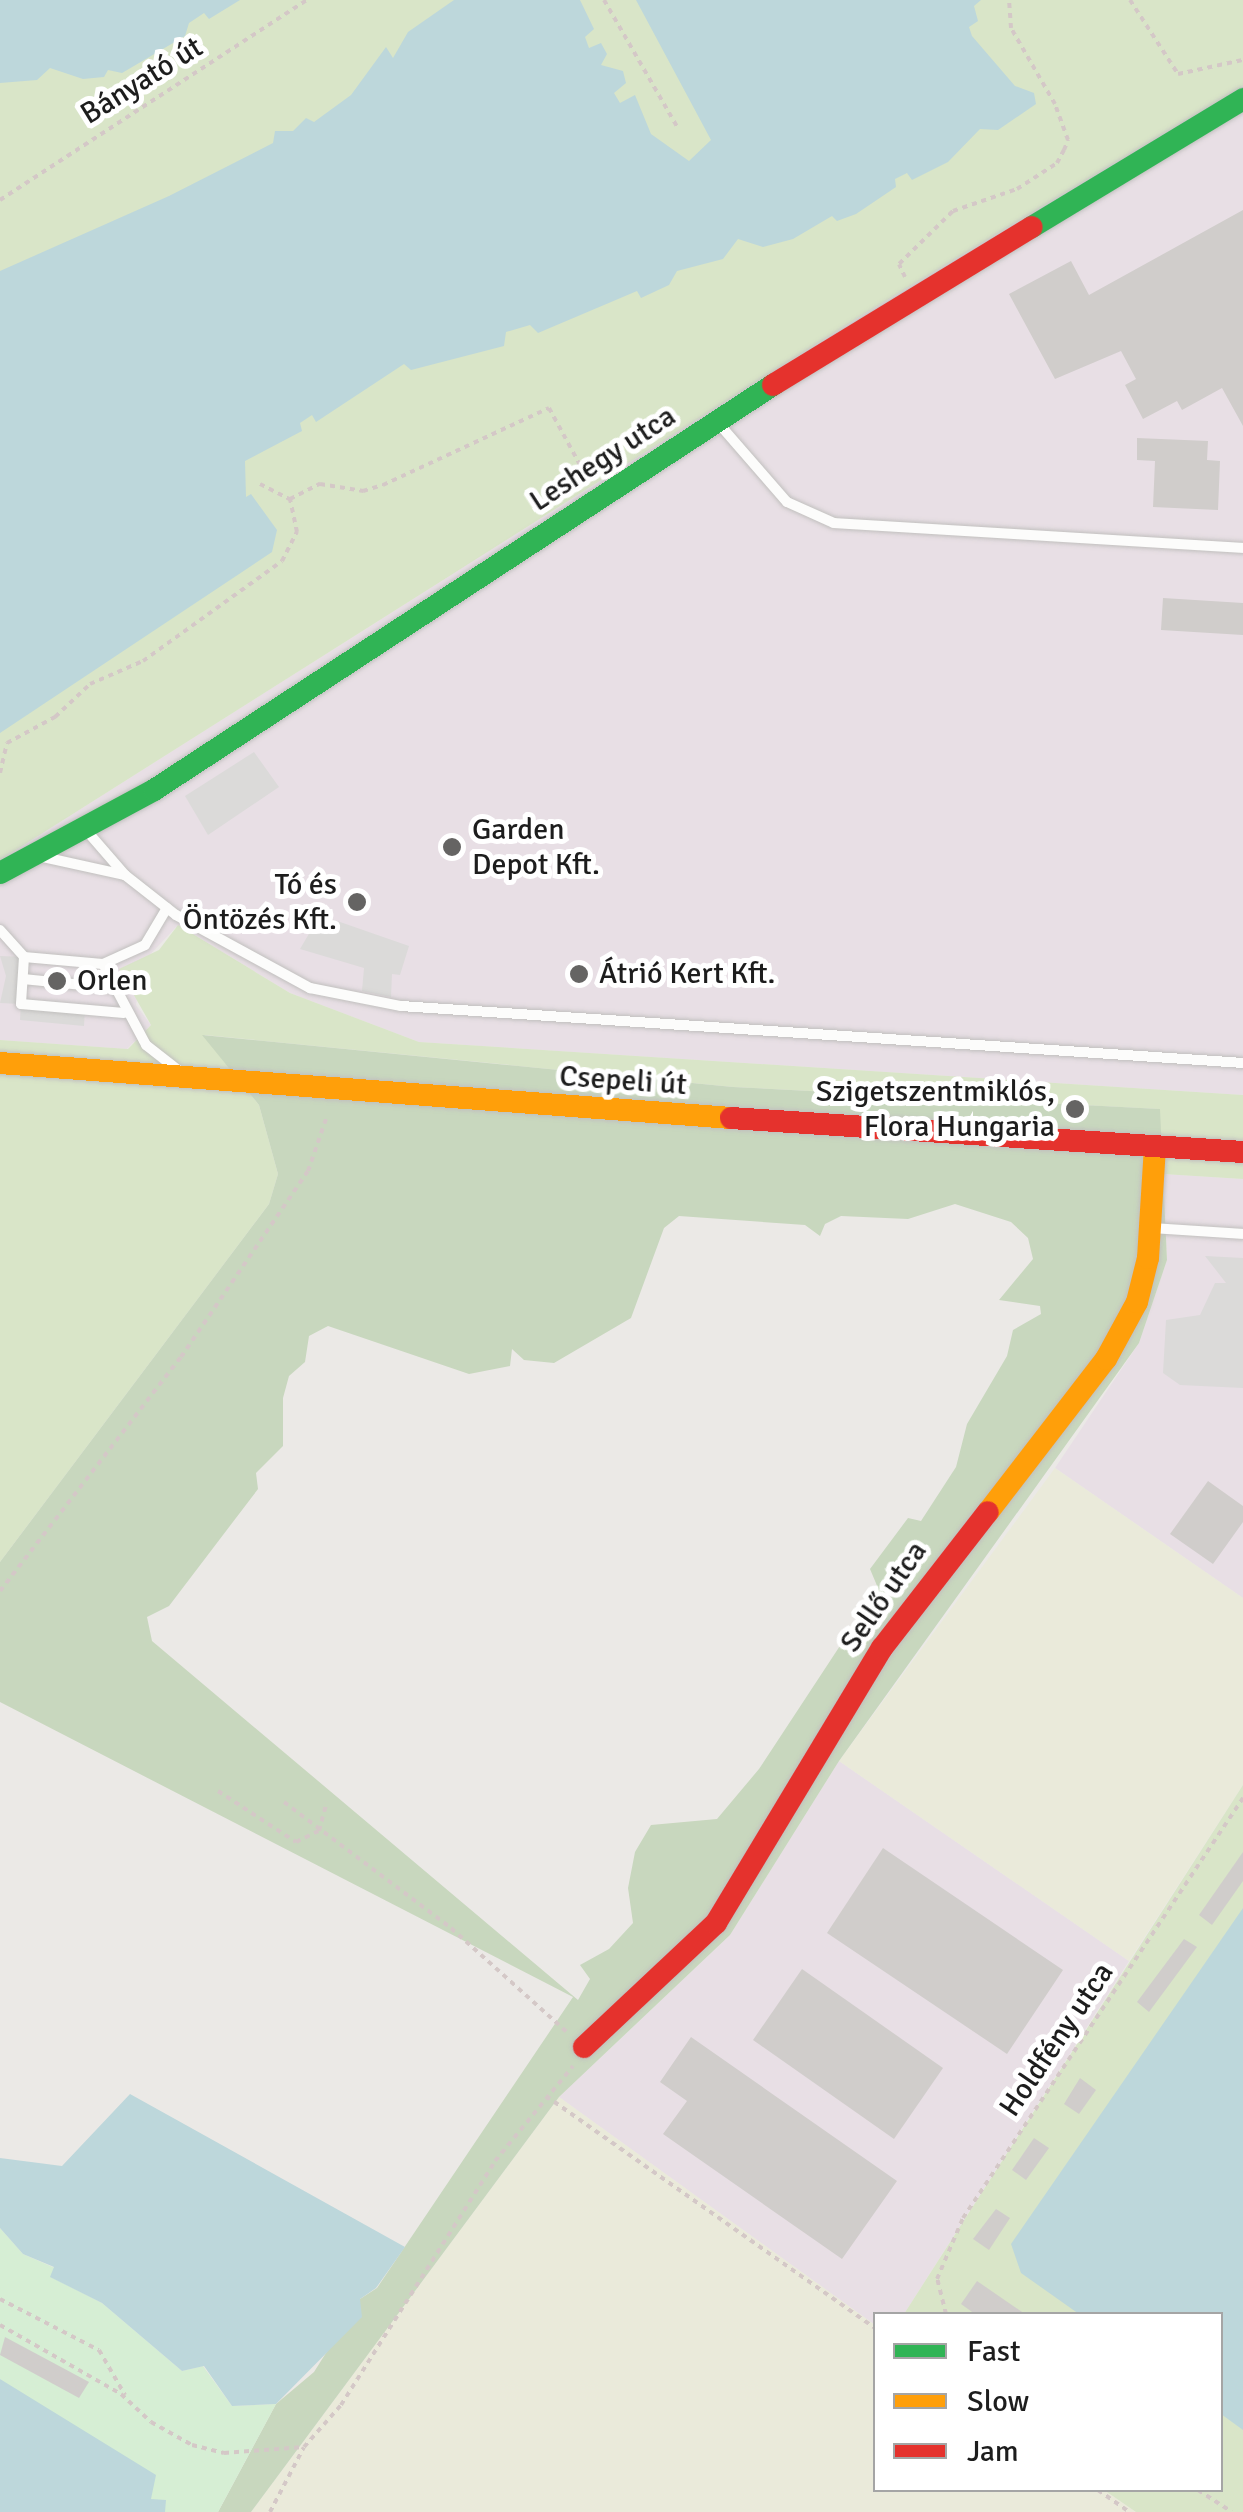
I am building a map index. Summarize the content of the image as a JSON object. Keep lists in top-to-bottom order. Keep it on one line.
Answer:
{"streets":{"street":["Leshegy utca","Csepeli út","Sellő utca"],"path":["Bányató út","Holdfény utca"]},"crossings":[["Csepeli út","Sellő utca"]],"places":["Garden Depot Kft.","Tó és Öntözés Kft.","Átrió Kert Kft.","Orlen","Szigetszentmiklós, Flora Hungaria"],"legend":["Fast","Slow","Jam"]}
